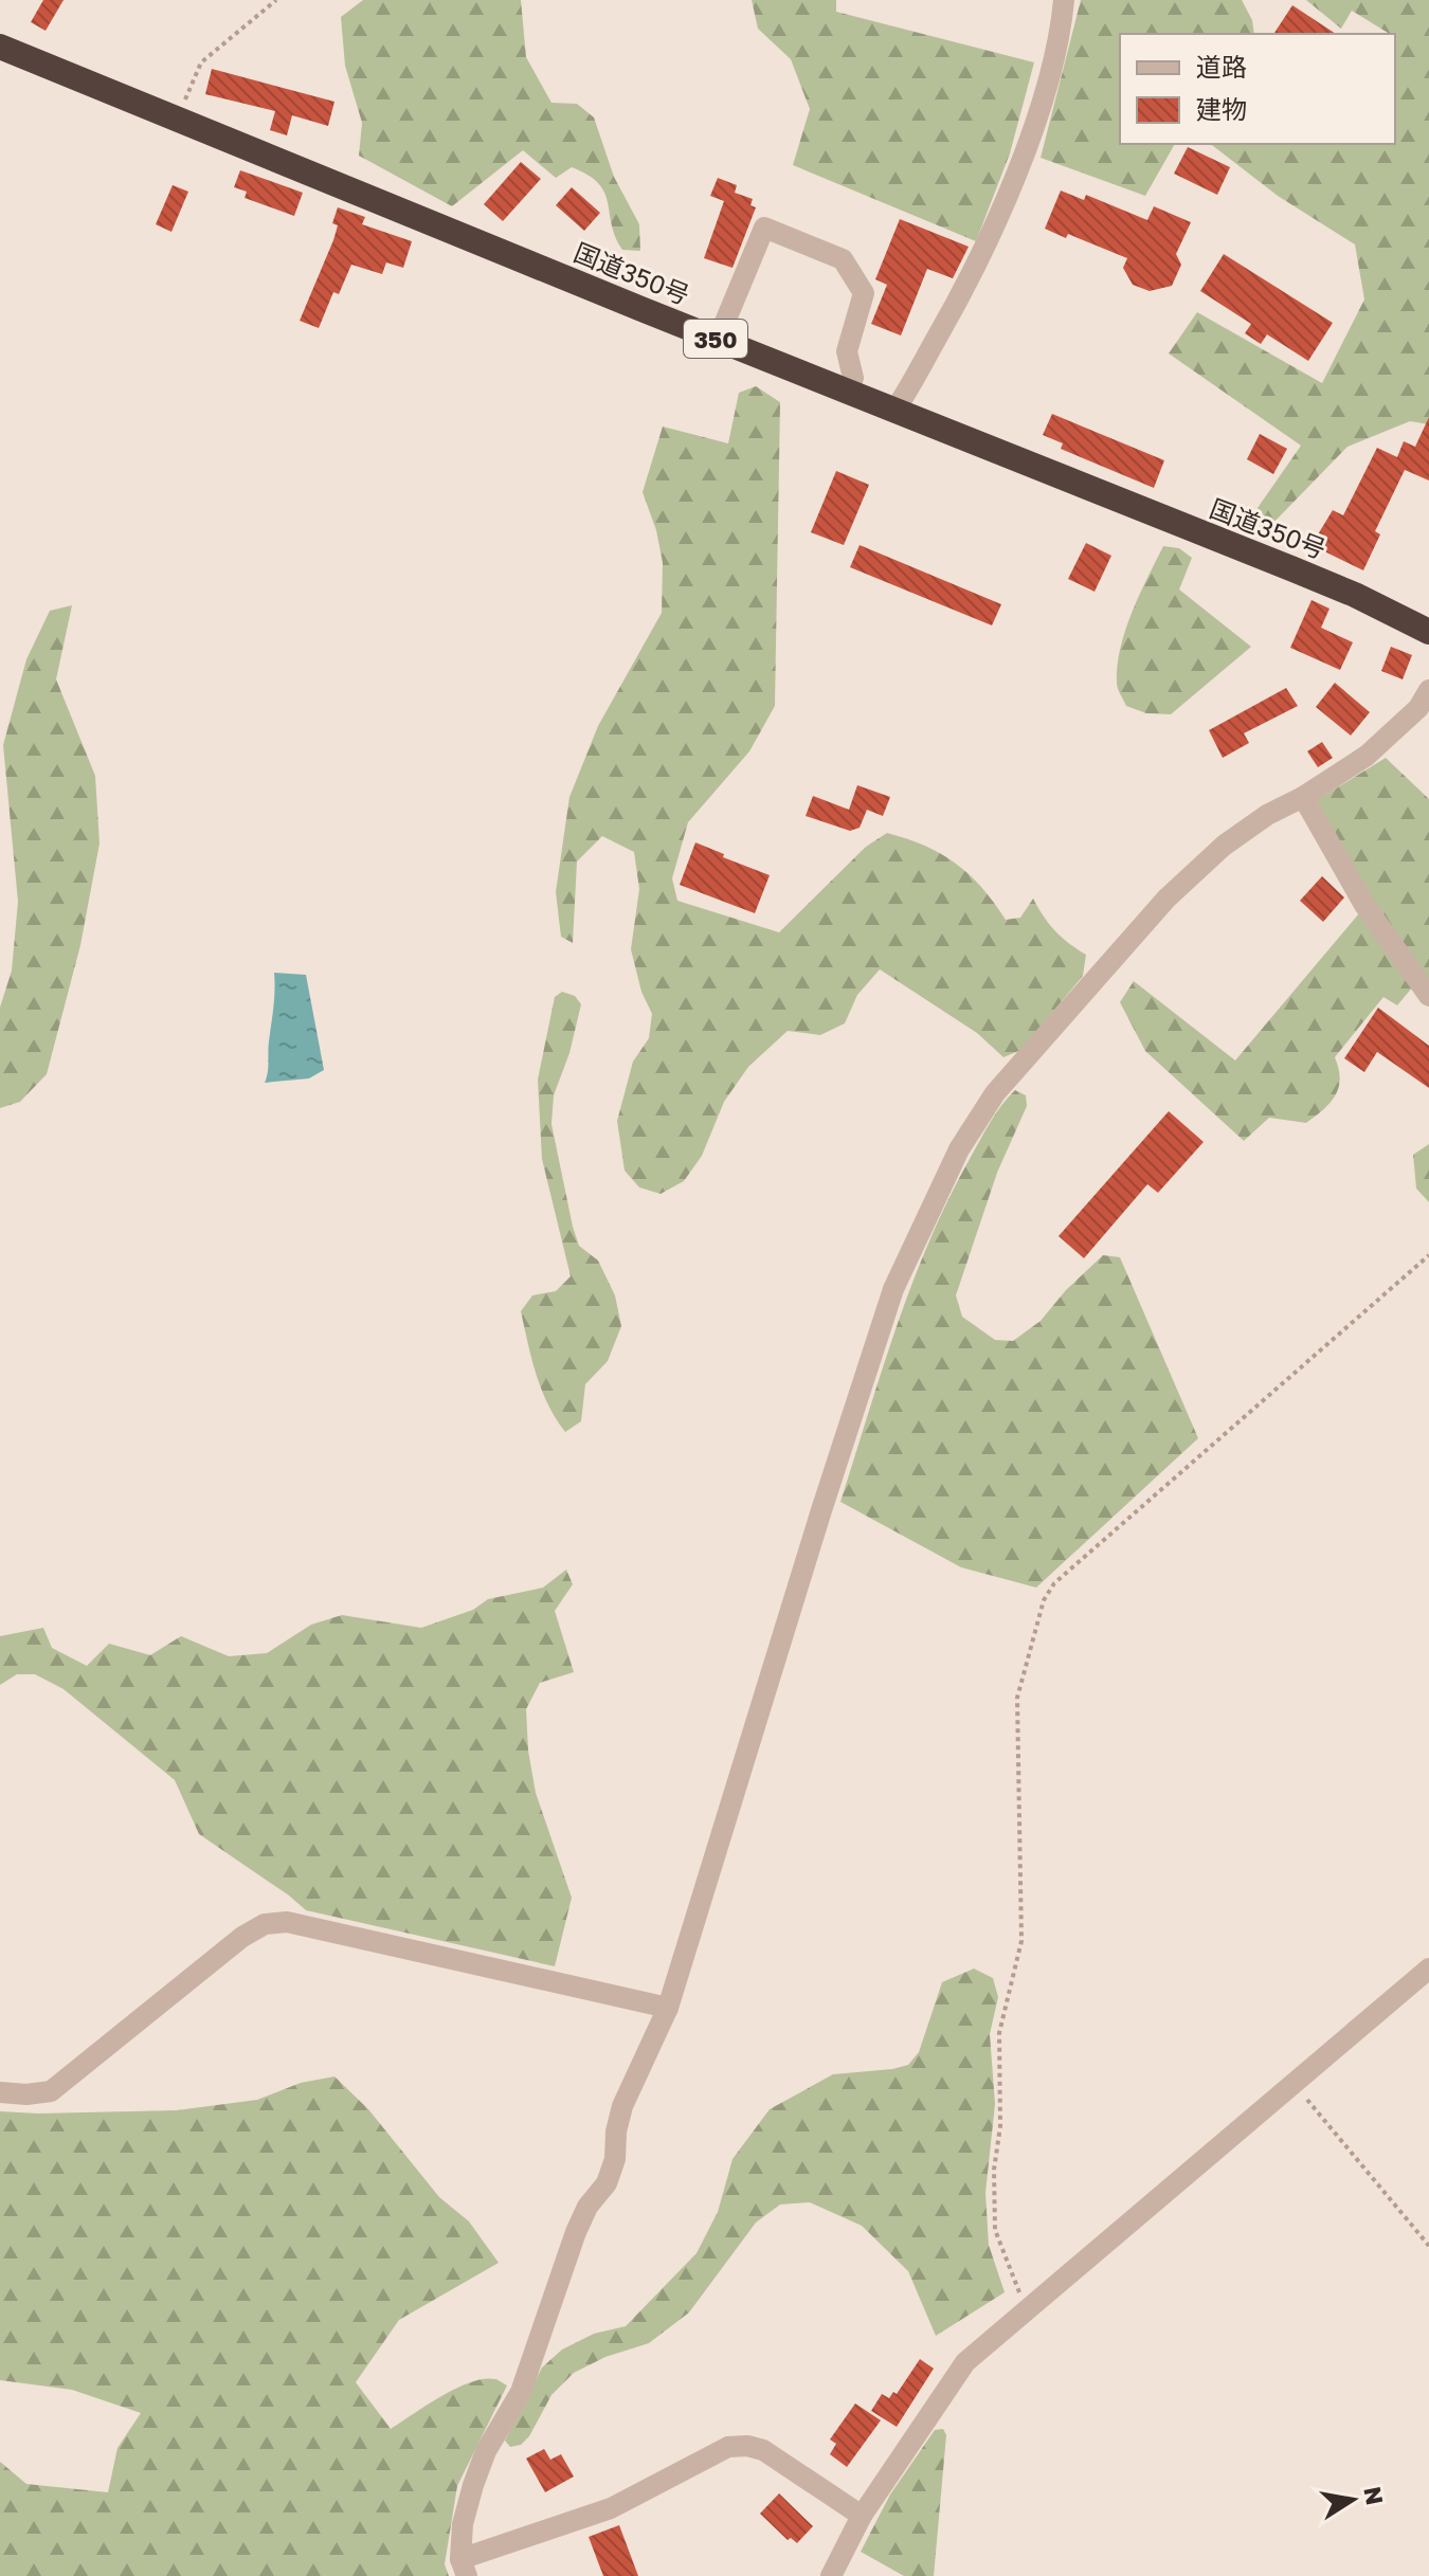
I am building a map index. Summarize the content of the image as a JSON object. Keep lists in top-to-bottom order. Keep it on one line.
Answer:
{"streets":{"highway":["国道350号","350"]},"legend":["道路","建物"],"north":"right"}
